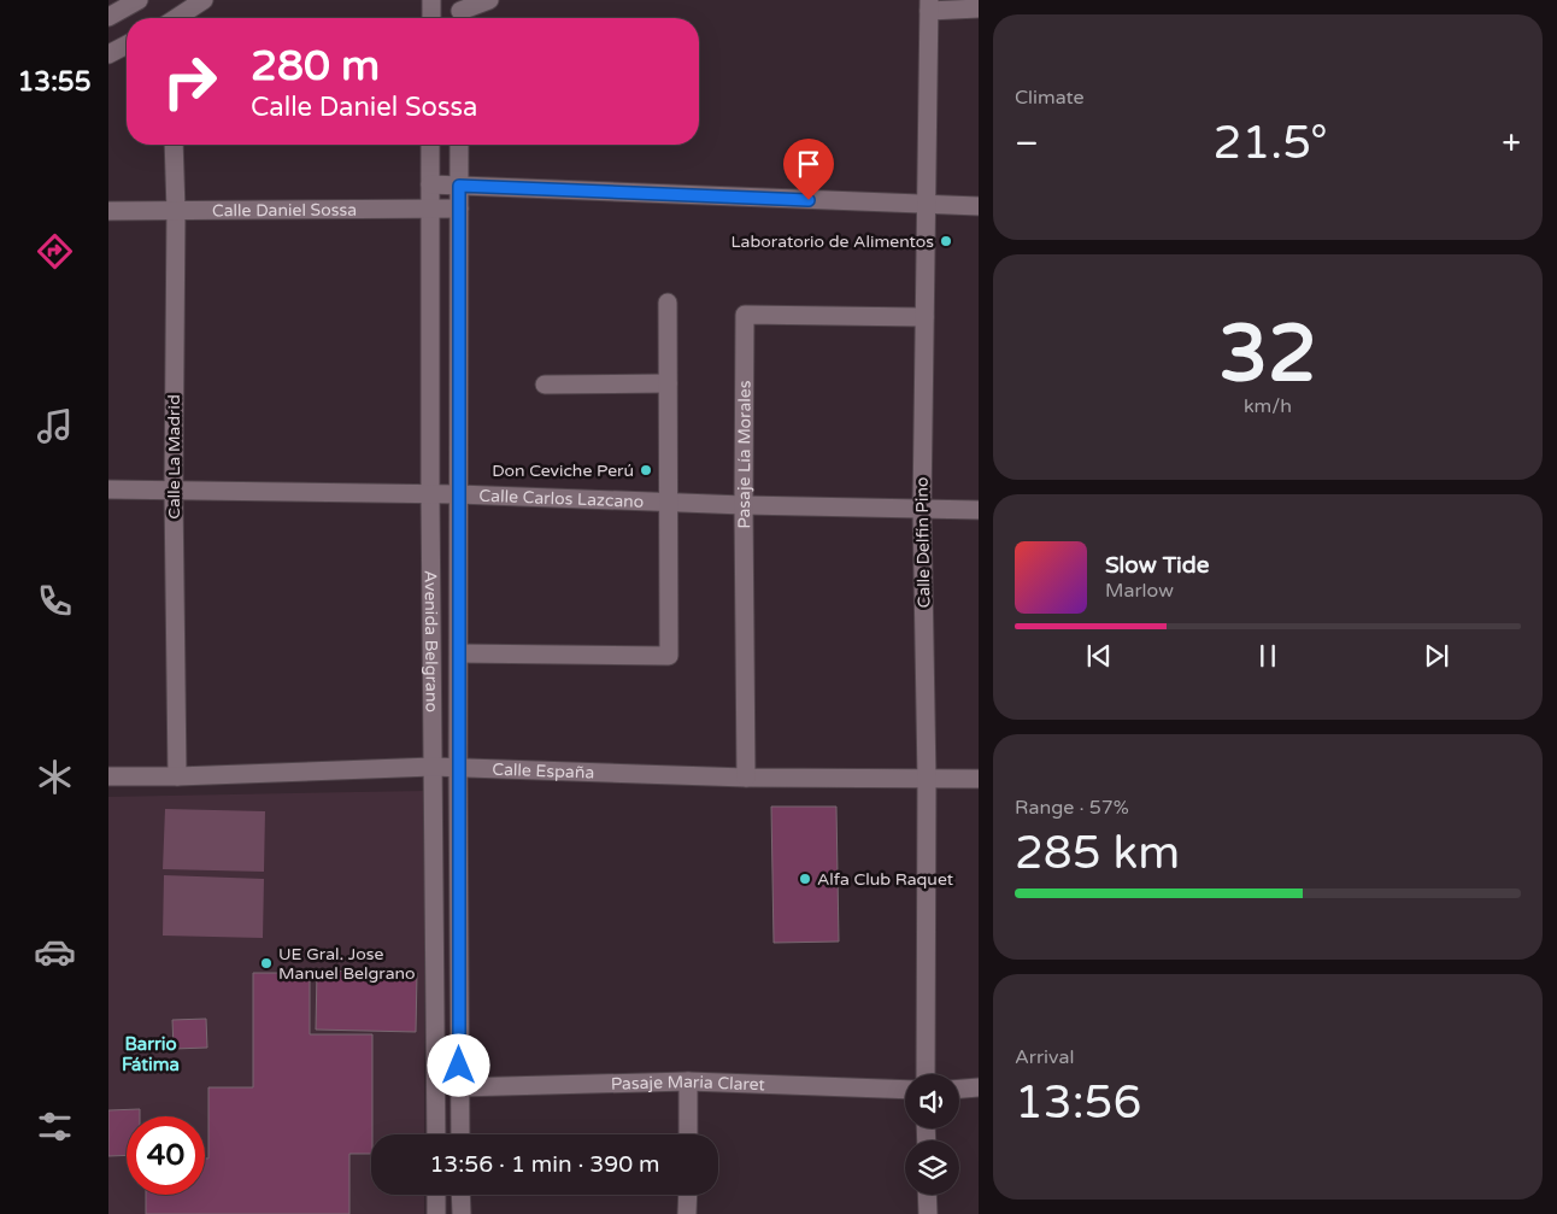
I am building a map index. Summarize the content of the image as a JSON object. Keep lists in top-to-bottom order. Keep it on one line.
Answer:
{"streets":{"street":["Calle Daniel Sossa","Pasaje Lía Morales","Calle La Madrid","Calle Carlos Lazcano","Calle Delfin Pino","Avenida Belgrano","Calle España","Pasaje Maria Claret"]},"crossings":[["Calle Daniel Sossa","Calle La Madrid"],["Calle Daniel Sossa","Avenida Belgrano"],["Pasaje Lía Morales","Calle Carlos Lazcano"],["Pasaje Lía Morales","Calle Delfin Pino"],["Pasaje Lía Morales","Calle España"],["Calle La Madrid","Calle Carlos Lazcano"],["Calle La Madrid","Calle España"],["Calle Carlos Lazcano","Calle Delfin Pino"],["Calle Carlos Lazcano","Avenida Belgrano"],["Calle Delfin Pino","Calle España"],["Avenida Belgrano","Calle España"],["Avenida Belgrano","Pasaje Maria Claret"]],"districts":["Barrio Fátima"],"places":["Laboratorio de Alimentos","Don Ceviche Perú","Alfa Club Raquet","UE Gral. Jose Manuel Belgrano"],"page":{"tabs":"13:55","tile":["Climate",["32","km/h"],["Range · 57%","285 km"],["Arrival","13:56"]],"turn":["280 m","Calle Daniel Sossa"],"heat":["−","21.5°","+"],"song":["Slow Tide","Marlow"],"limit":"40","trip":"13:56 · 1 min · 390 m"}}
